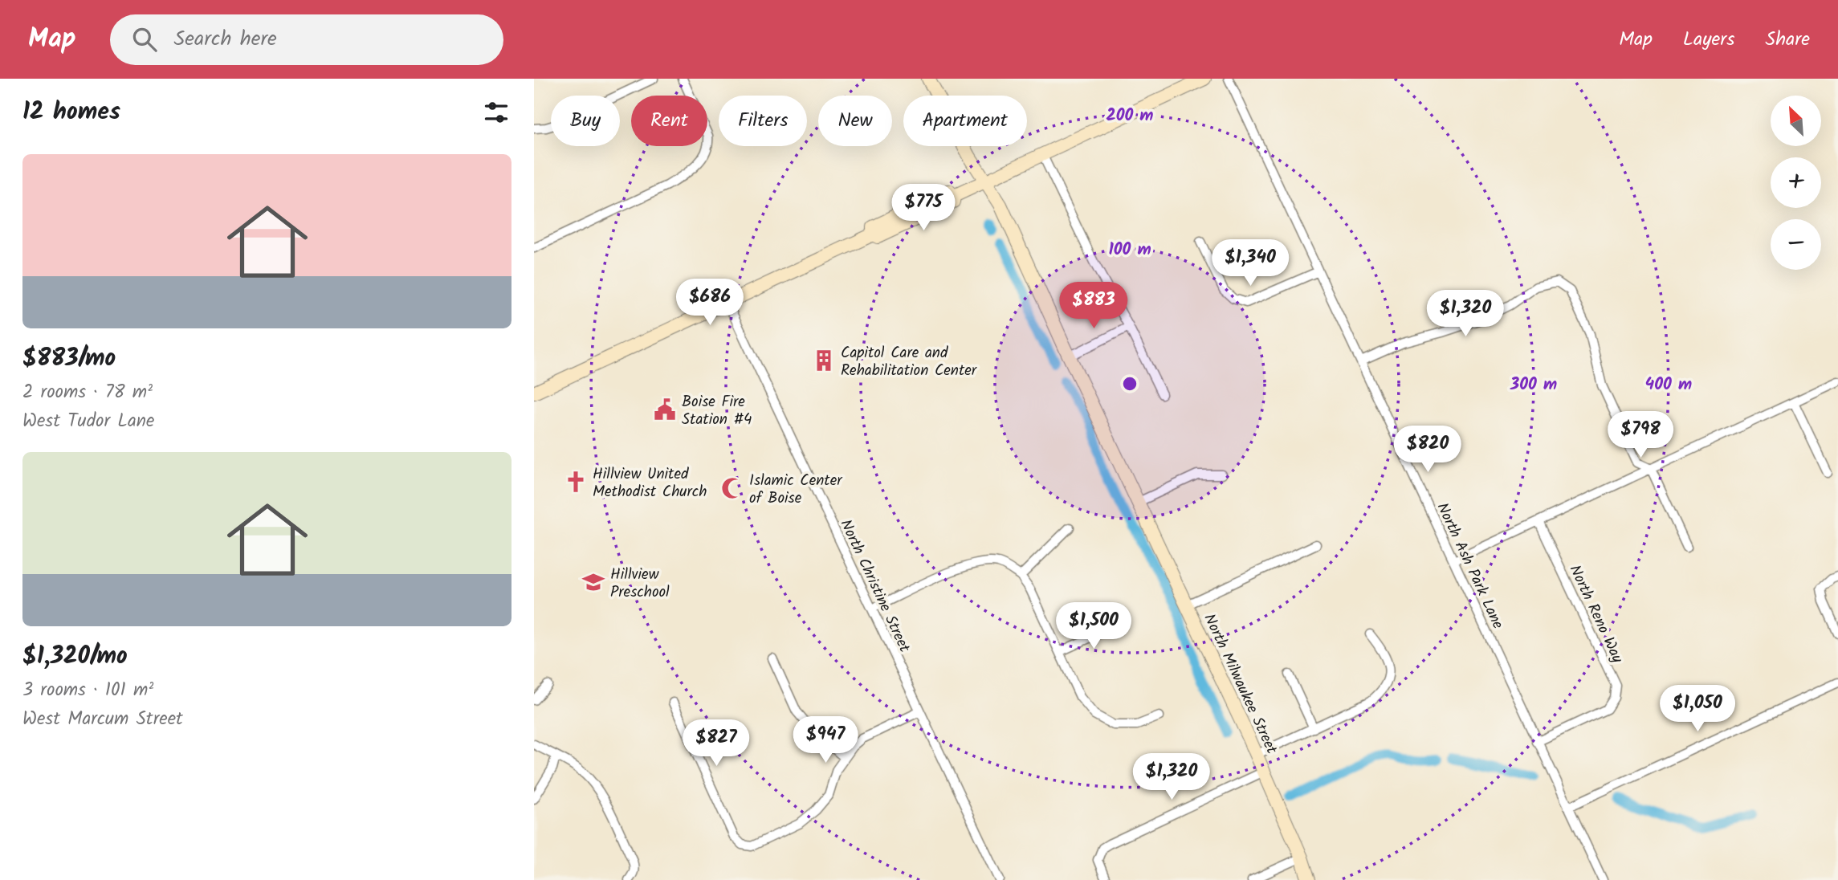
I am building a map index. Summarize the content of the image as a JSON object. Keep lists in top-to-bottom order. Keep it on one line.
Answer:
{"streets":{"main road":["North Milwaukee Street"],"street":["North Ash Park Lane","North Christine Street","North Reno Way"]},"crossings":[["North Ash Park Lane","North Reno Way"]],"places":{"building":["Capitol Care and Rehabilitation Center"],"public building":["Boise Fire Station #4"],"church":["Hillview United Methodist Church"],"mosque":["Islamic Center of Boise"],"school or university":["Hillview Preschool"]},"north":"top left","page":{"header":"Map","search":"Search here","nav":["Map","Layers","Share"],"heading":"12 homes","map_buttons":["+","−"],"chip":["Buy","Rent","Filters","New","Apartment"],"list":[{"name":"$883/mo","note":"2 rooms · 78 m² · West Tudor Lane"},{"name":"$1,320/mo","note":"3 rooms · 101 m² · West Marcum Street"}],"price":["$775","$1,340","$686","$883","$1,320","$798","$820","$1,500","$1,050","$947","$827","$1,320"]},"rings":["200 m","100 m","300 m","400 m"]}
